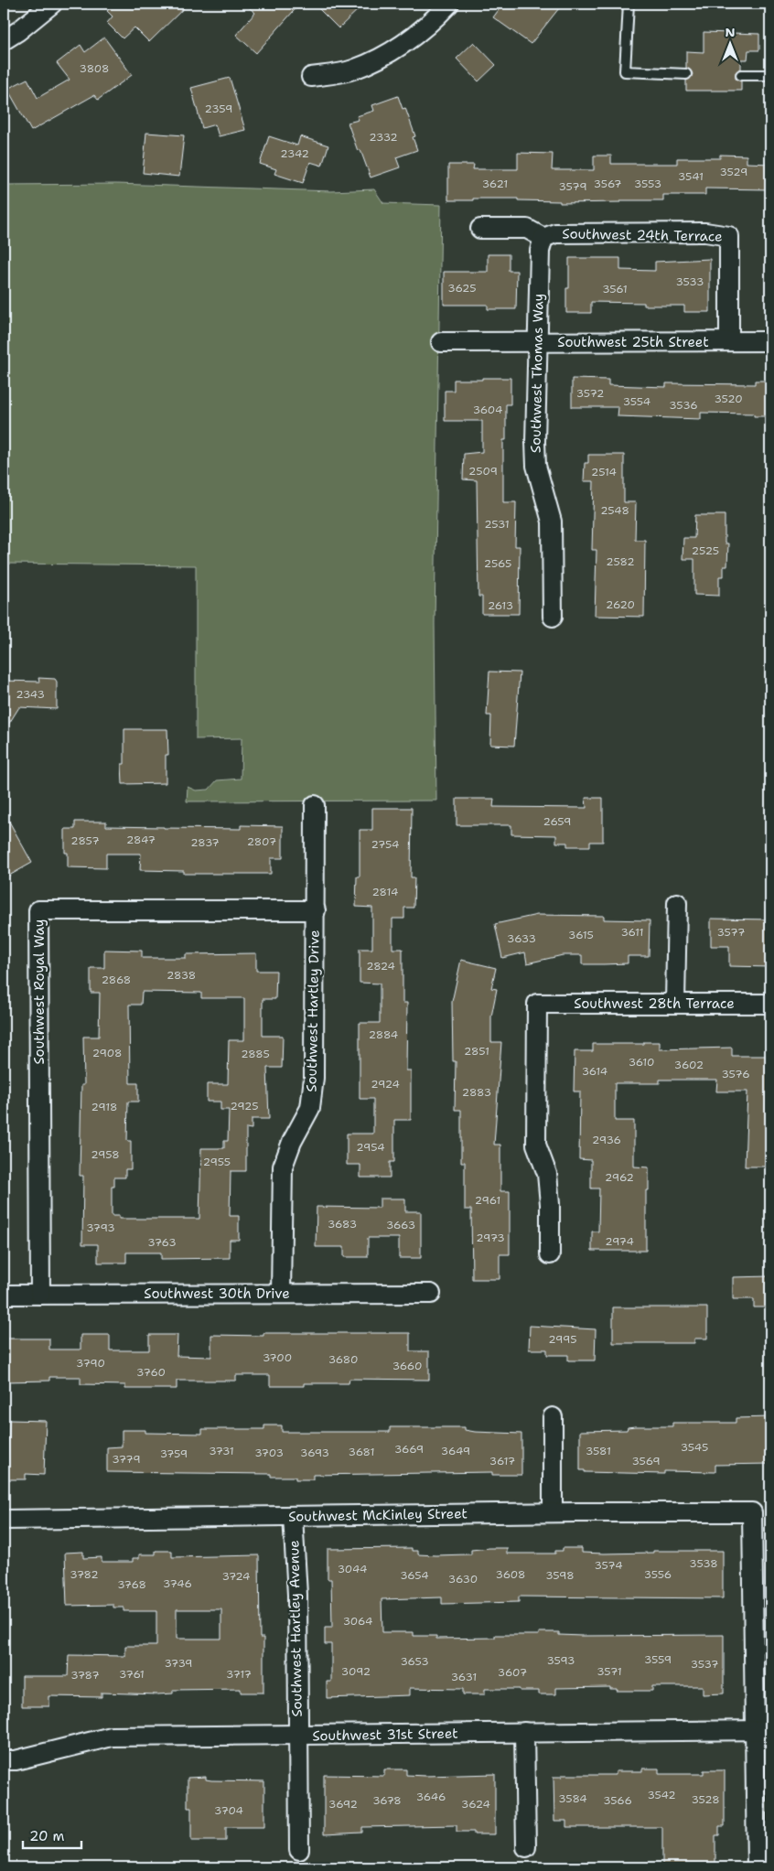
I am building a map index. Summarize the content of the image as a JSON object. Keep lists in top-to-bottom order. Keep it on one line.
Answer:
{"streets":{"street":["Southwest 24th Terrace","Southwest 25th Street","Southwest Thomas Way","Southwest Royal Way","Southwest 28th Terrace","Southwest Hartley Drive","Southwest 30th Drive","Southwest McKinley Street","Southwest Hartley Avenue","Southwest 31st Street"]},"crossings":[["Southwest 24th Terrace","Southwest 25th Street"],["Southwest 24th Terrace","Southwest Thomas Way"],["Southwest 25th Street","Southwest Thomas Way"],["Southwest Royal Way","Southwest Hartley Drive"],["Southwest Royal Way","Southwest 30th Drive"],["Southwest Hartley Drive","Southwest 30th Drive"],["Southwest McKinley Street","Southwest Hartley Avenue"],["Southwest McKinley Street","Southwest 31st Street"],["Southwest Hartley Avenue","Southwest 31st Street"]],"house_numbers":["3808","2359","2332","2342","3529","3541","3621","3567","3553","3579","3533","3625","3561","3572","3520","3554","3536","3604","2509","2514","2548","2531","2525","2582","2565","2620","2613","2343","2659","2847","2857","2807","2837","2754","2814","3611","3577","3615","3633","2824","2838","2868","2884","2851","2908","2885","3610","3602","3614","3576","2924","2883","2925","2918","2936","2954","2958","2955","2962","2961","3683","3663","3793","2973","2974","3763","2995","3700","3680","3790","3660","3760","3545","3669","3731","3649","3581","3681","3703","3693","3759","3779","3617","3569","3538","3574","3044","3782","3608","3556","3654","3598","3724","3630","3746","3768","3064","3559","3593","3653","3739","3537","3092","3571","3607","3761","3717","3787","3631","3542","3646","3584","3528","3678","3566","3692","3624","3704"],"scale_bar":"20 m","north":"top"}
